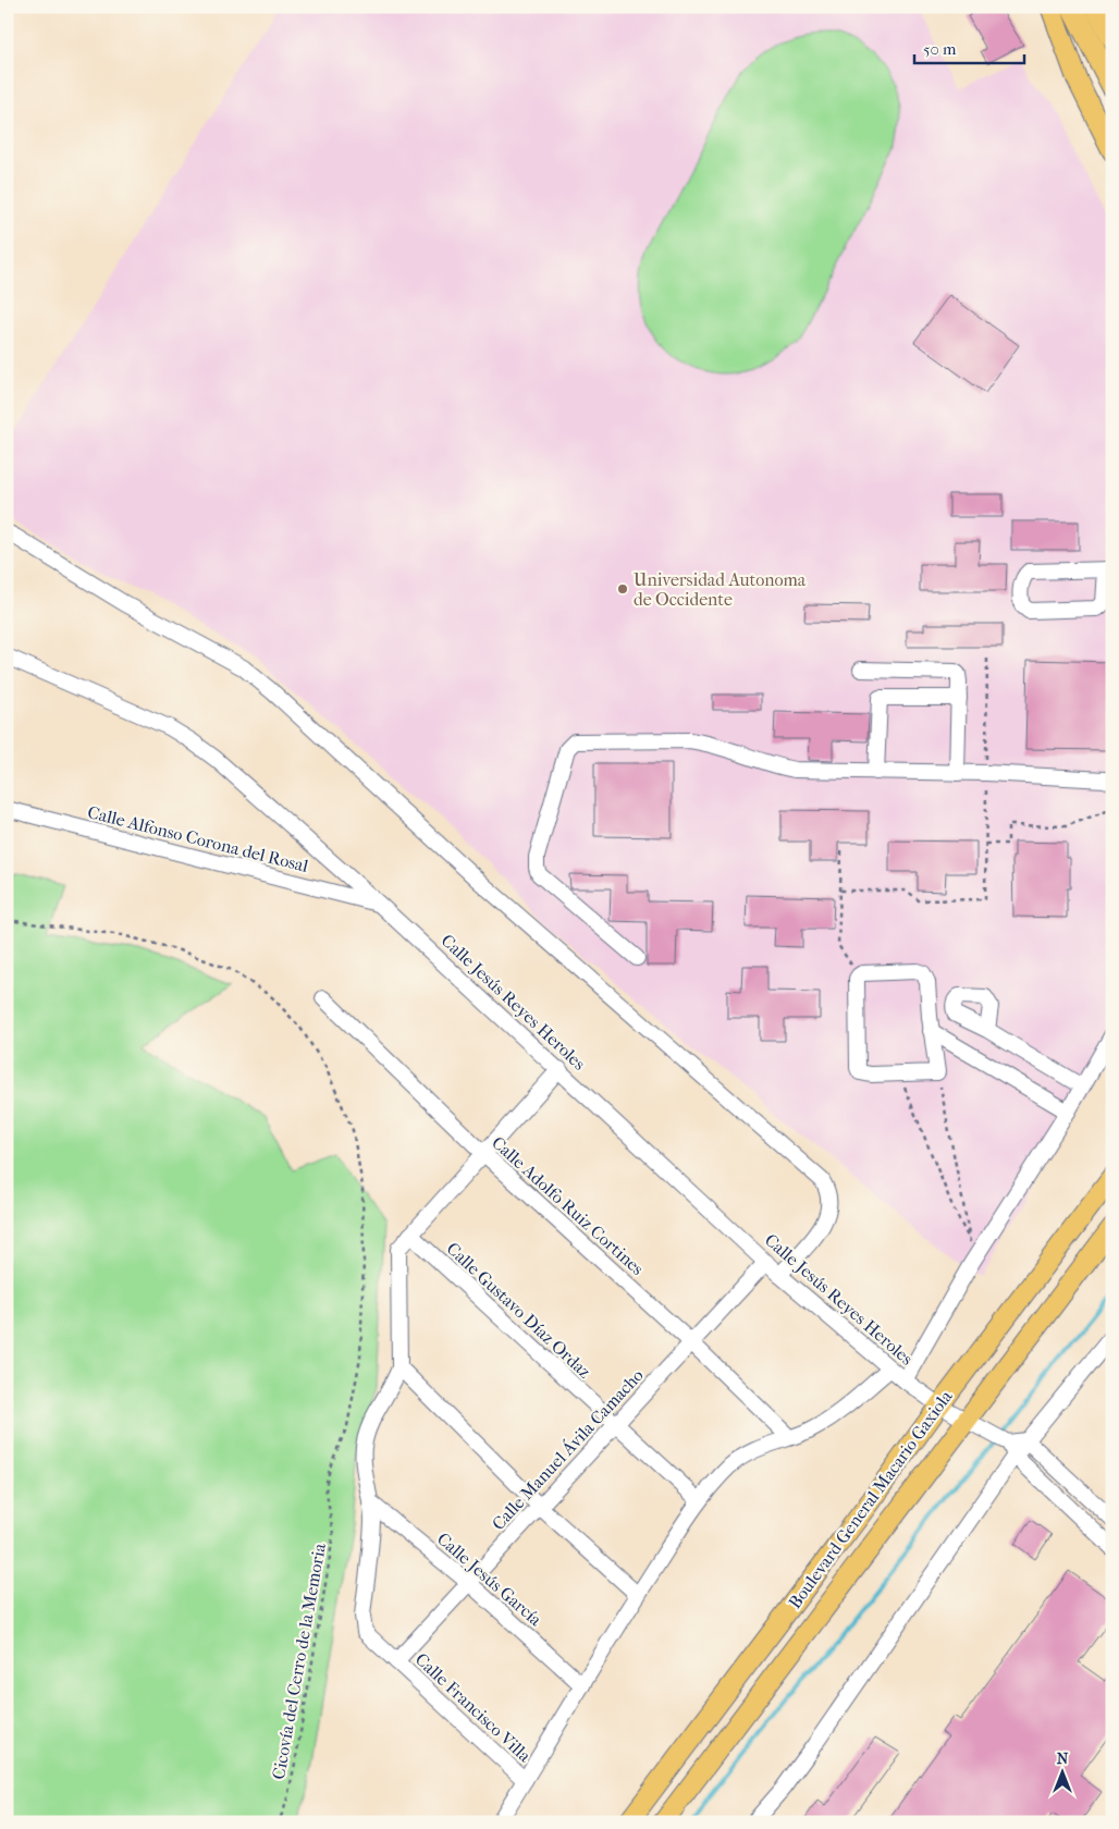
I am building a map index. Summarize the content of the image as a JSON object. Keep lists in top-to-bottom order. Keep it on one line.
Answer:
{"streets":{"main road":["Boulevard General Macario Gaxiola"],"street":["Calle Alfonso Corona del Rosal","Calle Jesús Reyes Heroles","Calle Adolfo Ruiz Cortines","Calle Gustavo Díaz Ordaz","Calle Manuel Ávila Camacho","Calle Jesús García","Calle Francisco Villa"],"path":["Cicovía del Cerro de la Memoria"]},"crossings":[["Calle Alfonso Corona del Rosal","Calle Jesús Reyes Heroles"],["Calle Jesús Reyes Heroles","Calle Manuel Ávila Camacho"],["Calle Jesús Reyes Heroles","Boulevard General Macario Gaxiola"],["Calle Adolfo Ruiz Cortines","Calle Manuel Ávila Camacho"],["Calle Gustavo Díaz Ordaz","Calle Manuel Ávila Camacho"],["Calle Manuel Ávila Camacho","Calle Jesús García"],["Calle Manuel Ávila Camacho","Calle Francisco Villa"],["Calle Jesús García","Calle Francisco Villa"]],"places":["Universidad Autonoma de Occidente"],"scale_bar":"50 m","north":"top"}
